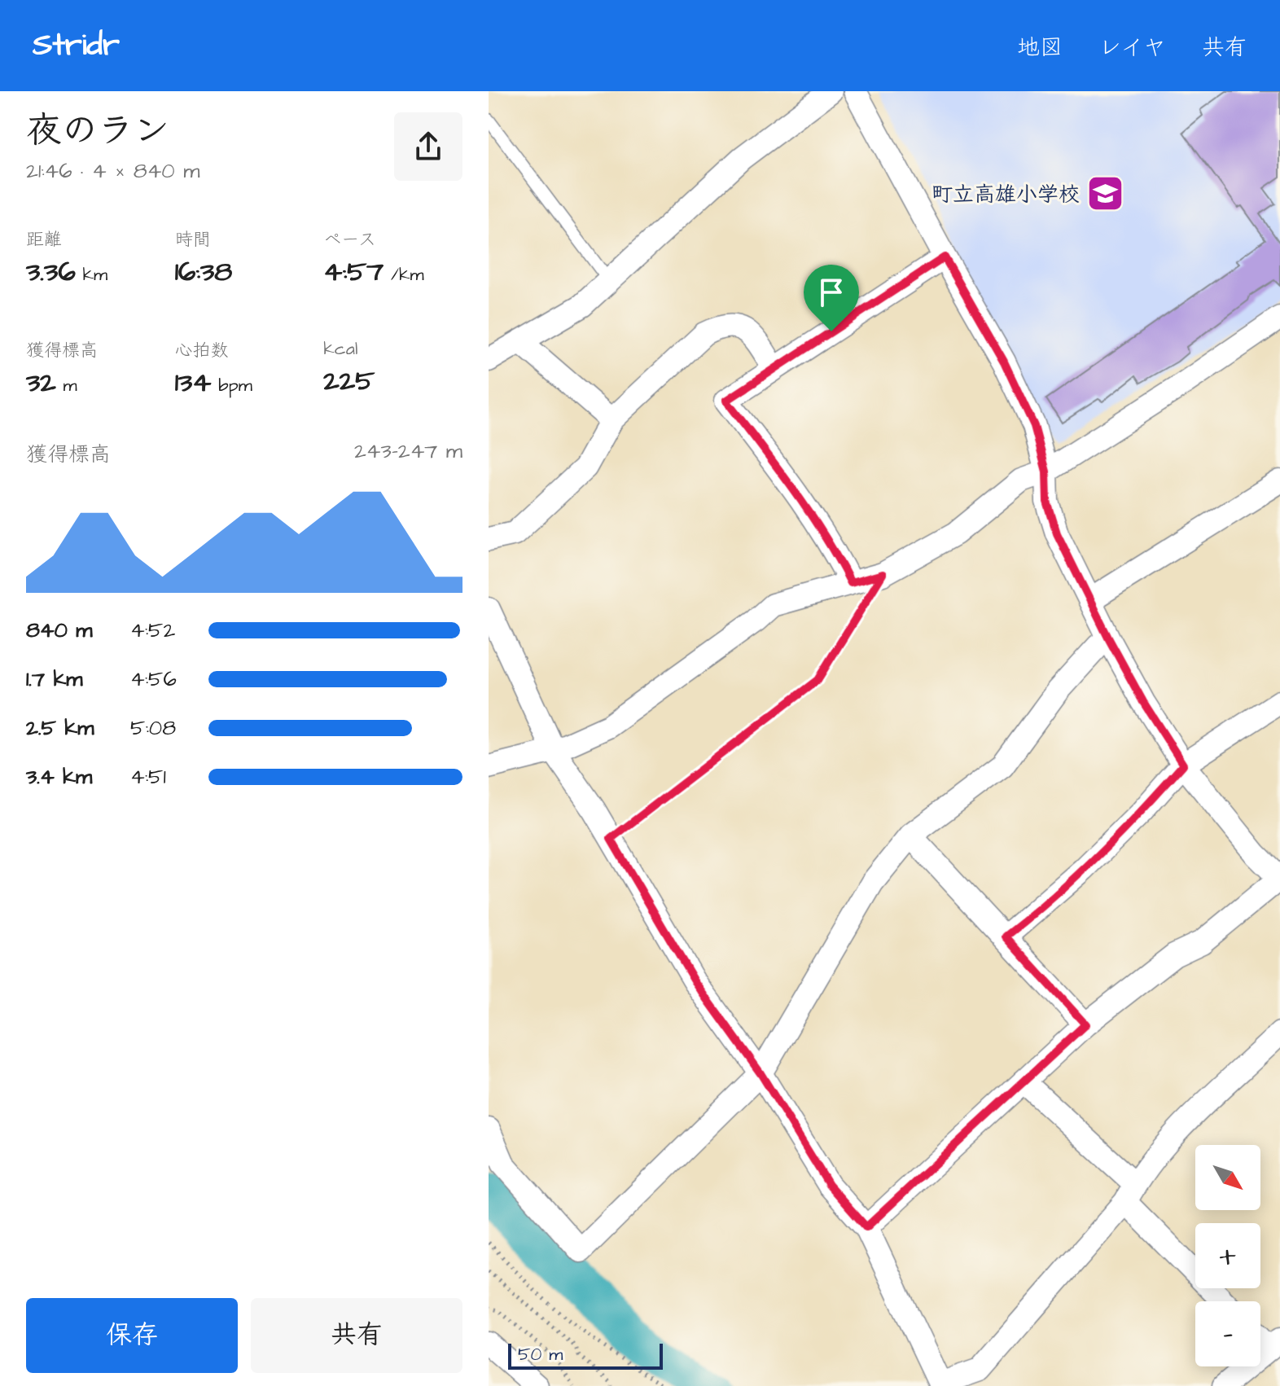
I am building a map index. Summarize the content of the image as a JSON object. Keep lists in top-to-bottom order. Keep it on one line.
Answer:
{"places":{"school or university":["町立高雄小学校"]},"scale_bar":"50 m","north":"bottom right","page":{"header":"Stridr","nav":["地図","レイヤ","共有"],"heading":["夜のラン","21:46 · 4 × 840 m"],"stats":[["距離","3.36 km"],["時間","16:38"],["ペース","4:57 /km"],["獲得標高","32 m"],["心拍数","134 bpm"],["kcal","225"]],"chart":["獲得標高","243–247 m"],"list":[{"name":"840 m","note":"4:52"},{"name":"1.7 km","note":"4:56"},{"name":"2.5 km","note":"5:08"},{"name":"3.4 km","note":"4:51"}],"map_buttons":["+","−"],"buttons":["保存","共有"],"scale":"50 m"}}
